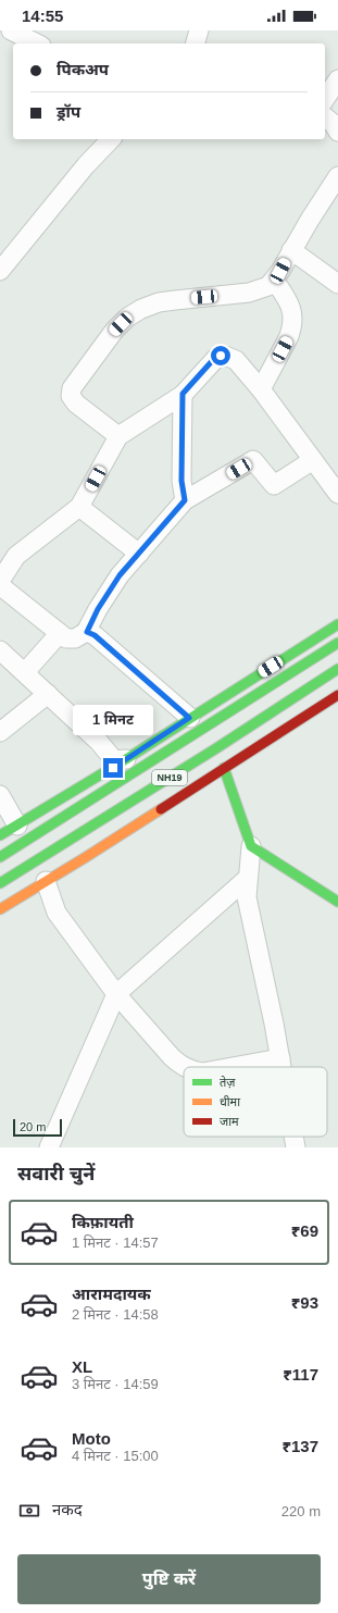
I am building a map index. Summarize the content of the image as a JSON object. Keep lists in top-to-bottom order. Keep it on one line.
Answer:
{"streets":{"main road":["NH19"]},"legend":["तेज़","धीमा","जाम"],"scale_bar":"20 m","page":{"status":"14:55","banner":["पिकअप","ड्रॉप"],"bubble":"1 मिनट","scale":"20 m","heading":"सवारी चुनें","list":[{"name":"किफ़ायती","note":"1 मिनट · 14:57","value":"₹69"},{"name":"आरामदायक","note":"2 मिनट · 14:58","value":"₹93"},{"name":"XL","note":"3 मिनट · 14:59","value":"₹117"},{"name":"Moto","note":"4 मिनट · 15:00","value":"₹137"}],"pay":["नकद","220 m"],"buttons":"पुष्टि करें"}}
